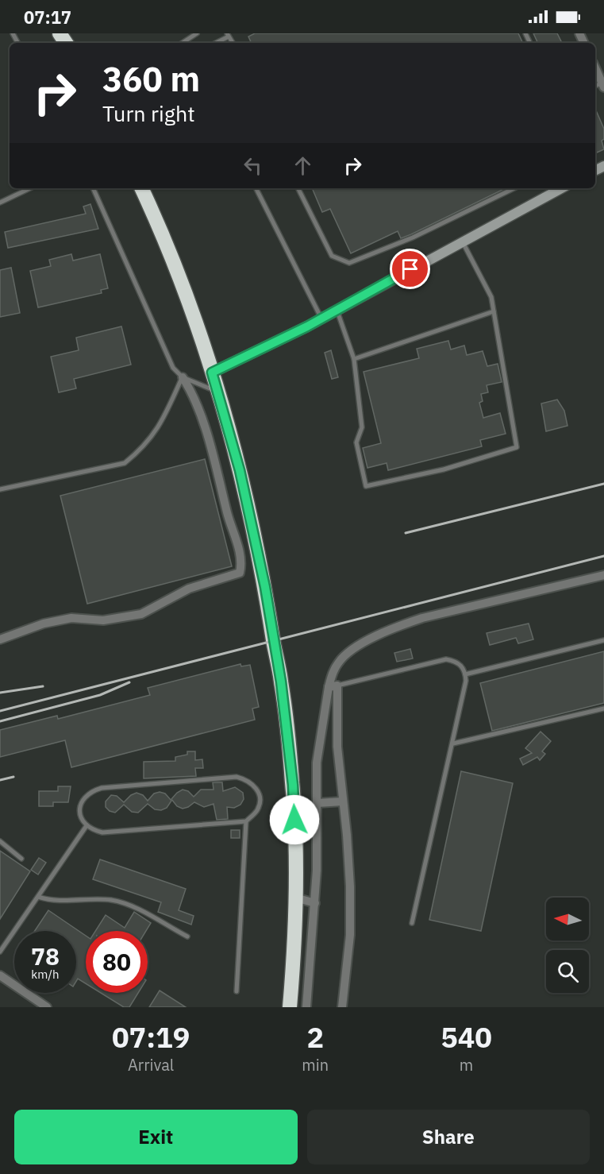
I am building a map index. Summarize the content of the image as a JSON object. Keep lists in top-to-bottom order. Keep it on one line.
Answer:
{"north":"left","page":{"status":"07:17","turn":["360 m","Turn right"],"speed":"78 km/h","limit":"80","eta":["07:19","Arrival","2","min","540","m"],"buttons":["Exit","Share"]}}
